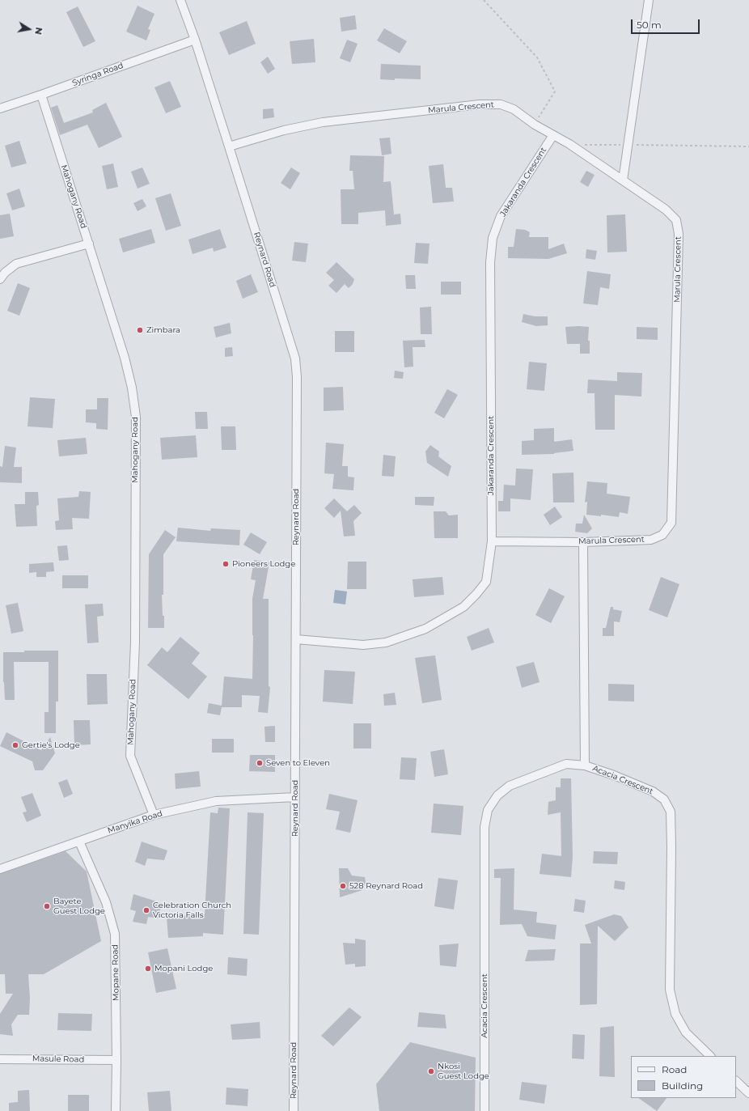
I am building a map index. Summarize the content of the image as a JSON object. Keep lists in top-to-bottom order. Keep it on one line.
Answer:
{"streets":{"street":["Syringa Road","Marula Crescent","Jakaranda Crescent","Mahogany Road","Reynard Road","Acacia Crescent","Manyika Road","Mopane Road","Masule Road"]},"crossings":[["Syringa Road","Mahogany Road"],["Syringa Road","Reynard Road"],["Marula Crescent","Jakaranda Crescent"],["Marula Crescent","Reynard Road"],["Jakaranda Crescent","Reynard Road"],["Mahogany Road","Manyika Road"],["Reynard Road","Manyika Road"],["Manyika Road","Mopane Road"],["Mopane Road","Masule Road"]],"places":["Zimbara","Pioneers Lodge","Gertie's Lodge","Seven to Eleven","528 Reynard Road","Bayete Guest Lodge","Celebration Church Victoria Falls","Mopani Lodge","Nkosi Guest Lodge"],"legend":["Road","Building"],"scale_bar":"50 m","north":"right"}
